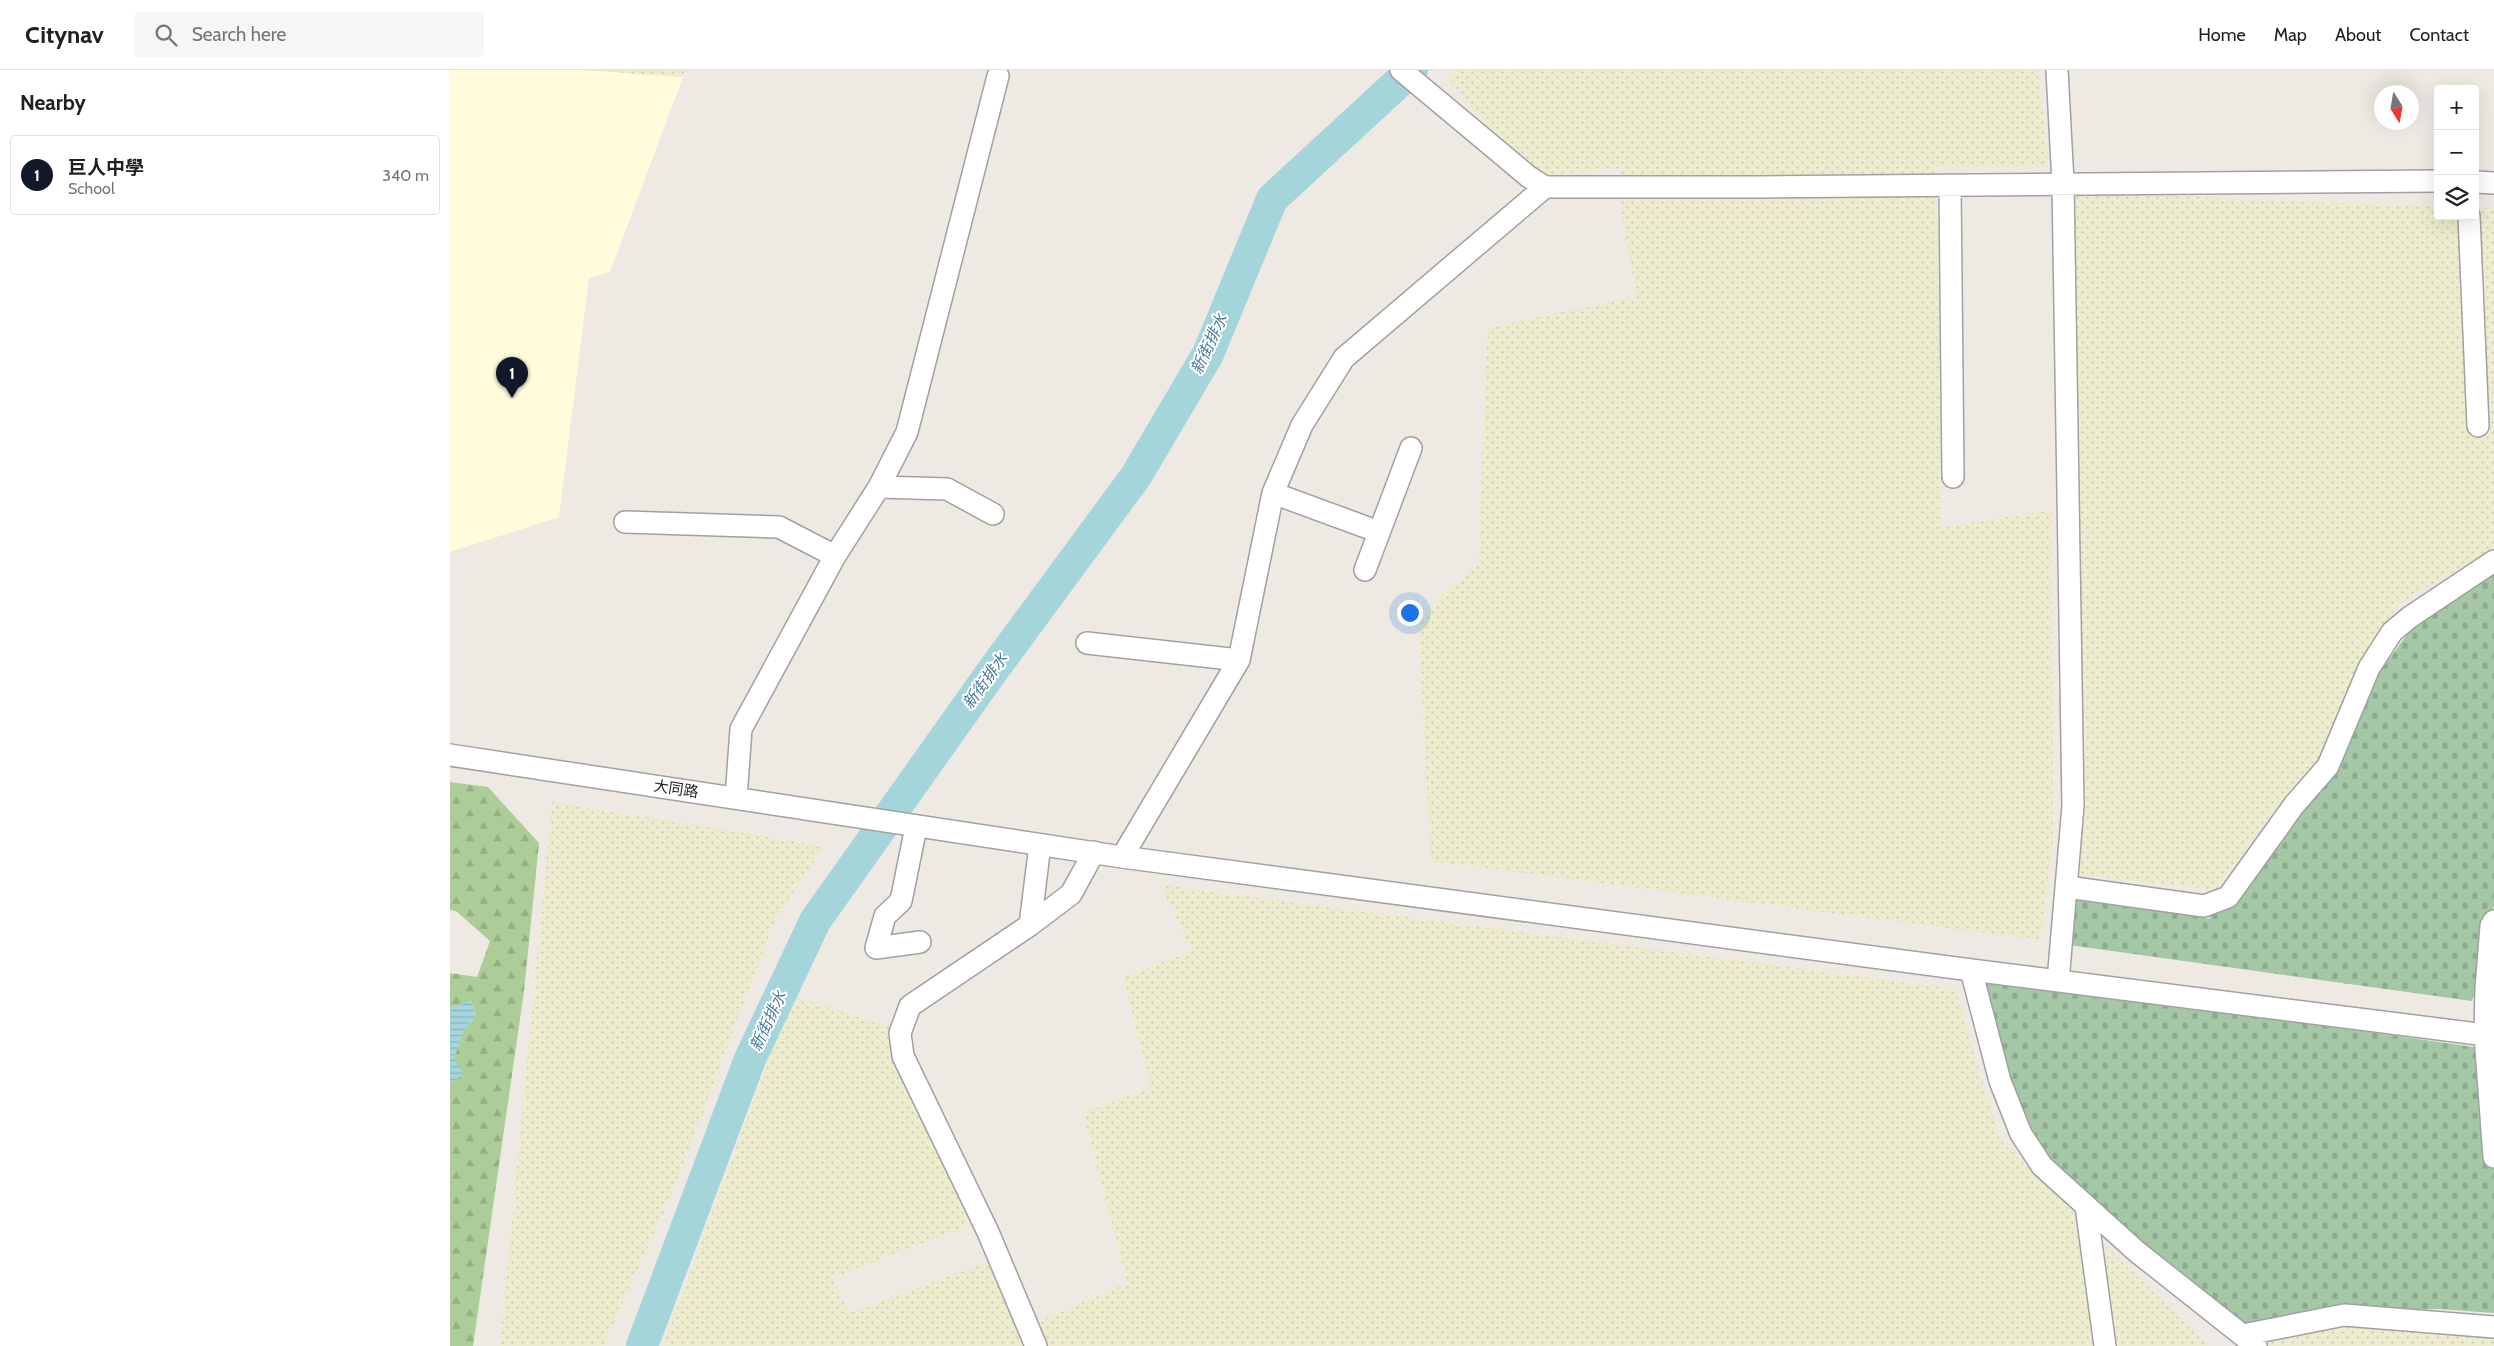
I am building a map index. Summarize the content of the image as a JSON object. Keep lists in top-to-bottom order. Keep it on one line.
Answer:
{"streets":{"street":["大同路"]},"water":["新街排水"],"north":"bottom","page":{"header":"Citynav","search":"Search here","nav":["Home","Map","About","Contact"],"heading":"Nearby","map_buttons":["+","−"],"list":[{"mark":"1","name":"巨人中學","note":"School","value":"340 m"}],"pins":"1"}}
